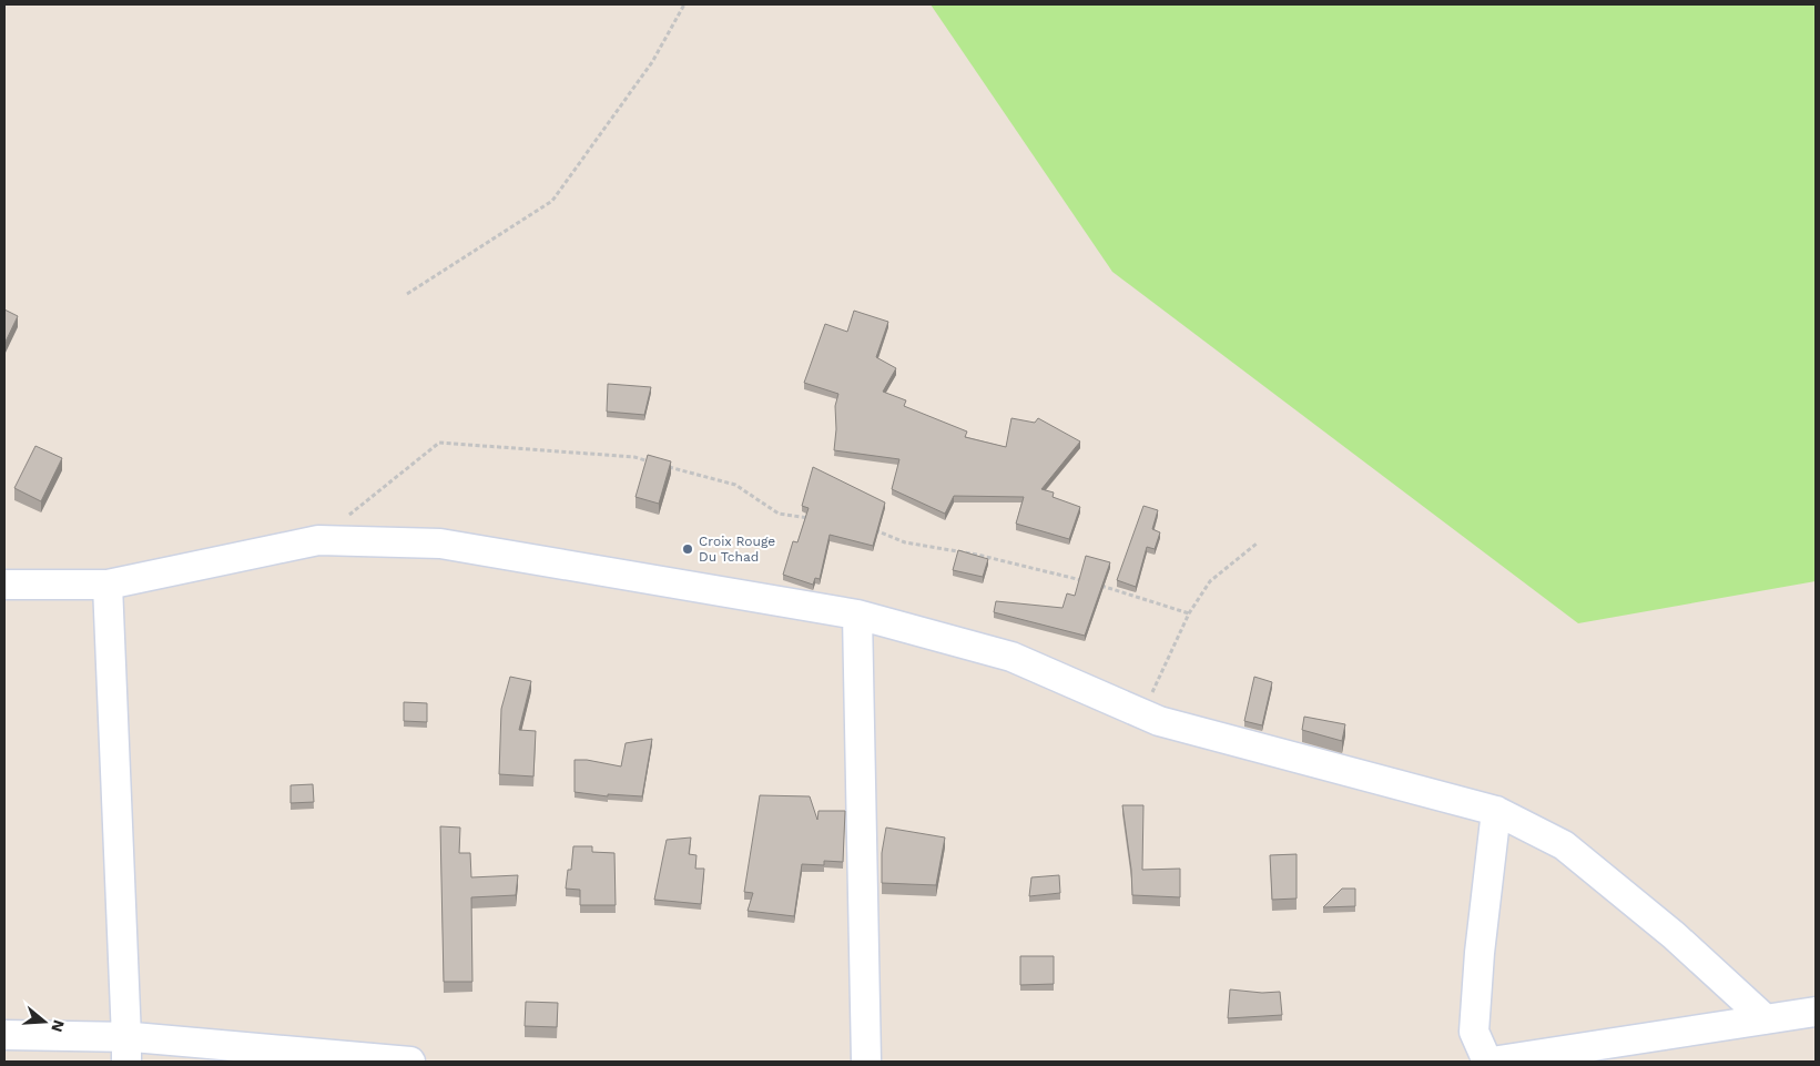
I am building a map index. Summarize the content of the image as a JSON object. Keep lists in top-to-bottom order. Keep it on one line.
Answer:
{"places":["Croix Rouge Du Tchad"],"north":"right"}
